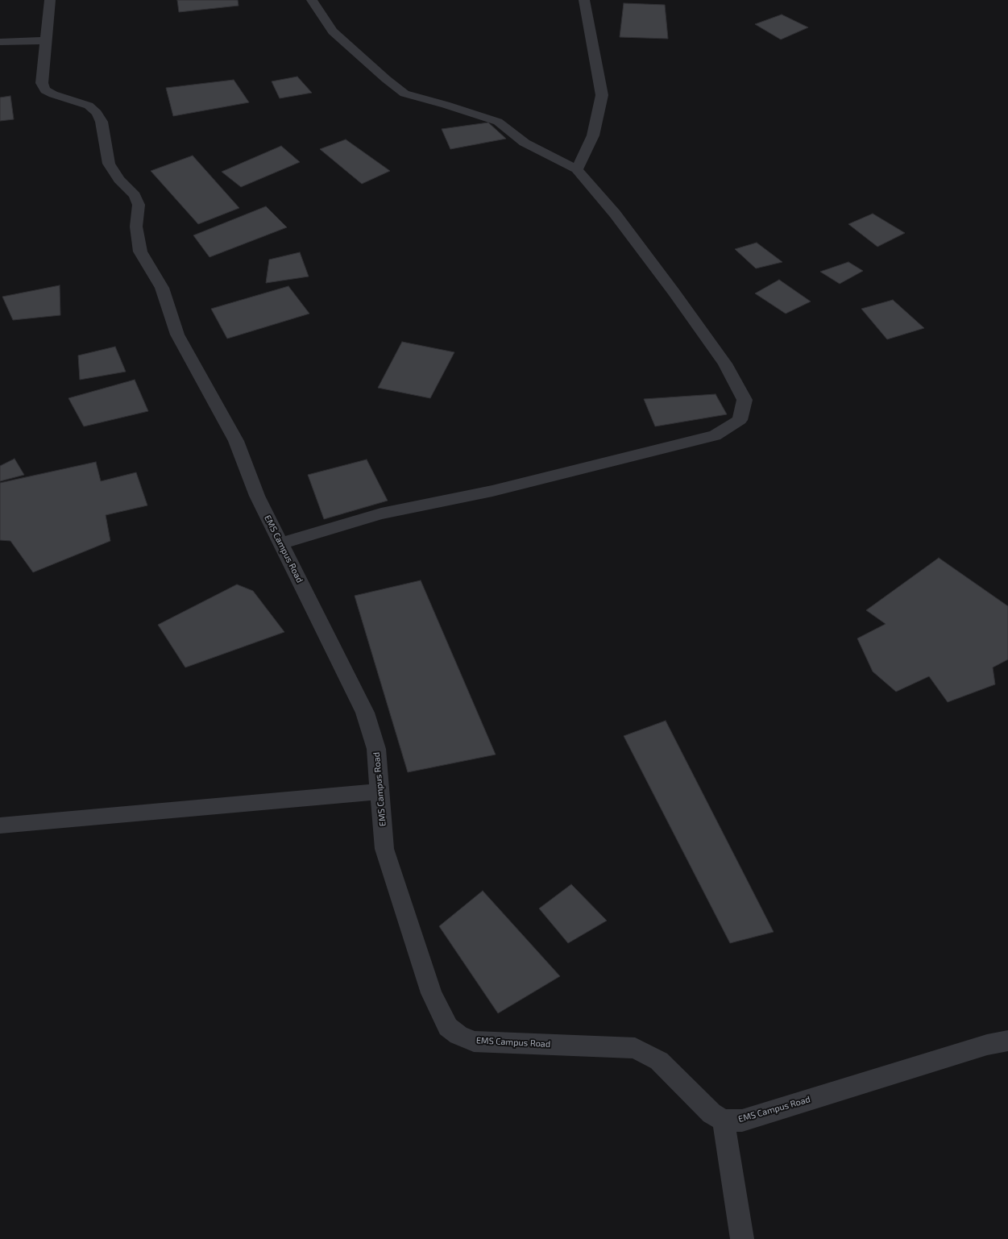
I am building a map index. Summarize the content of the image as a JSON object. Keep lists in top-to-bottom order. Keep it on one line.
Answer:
{"streets":{"street":["EMS Campus Road"]}}
